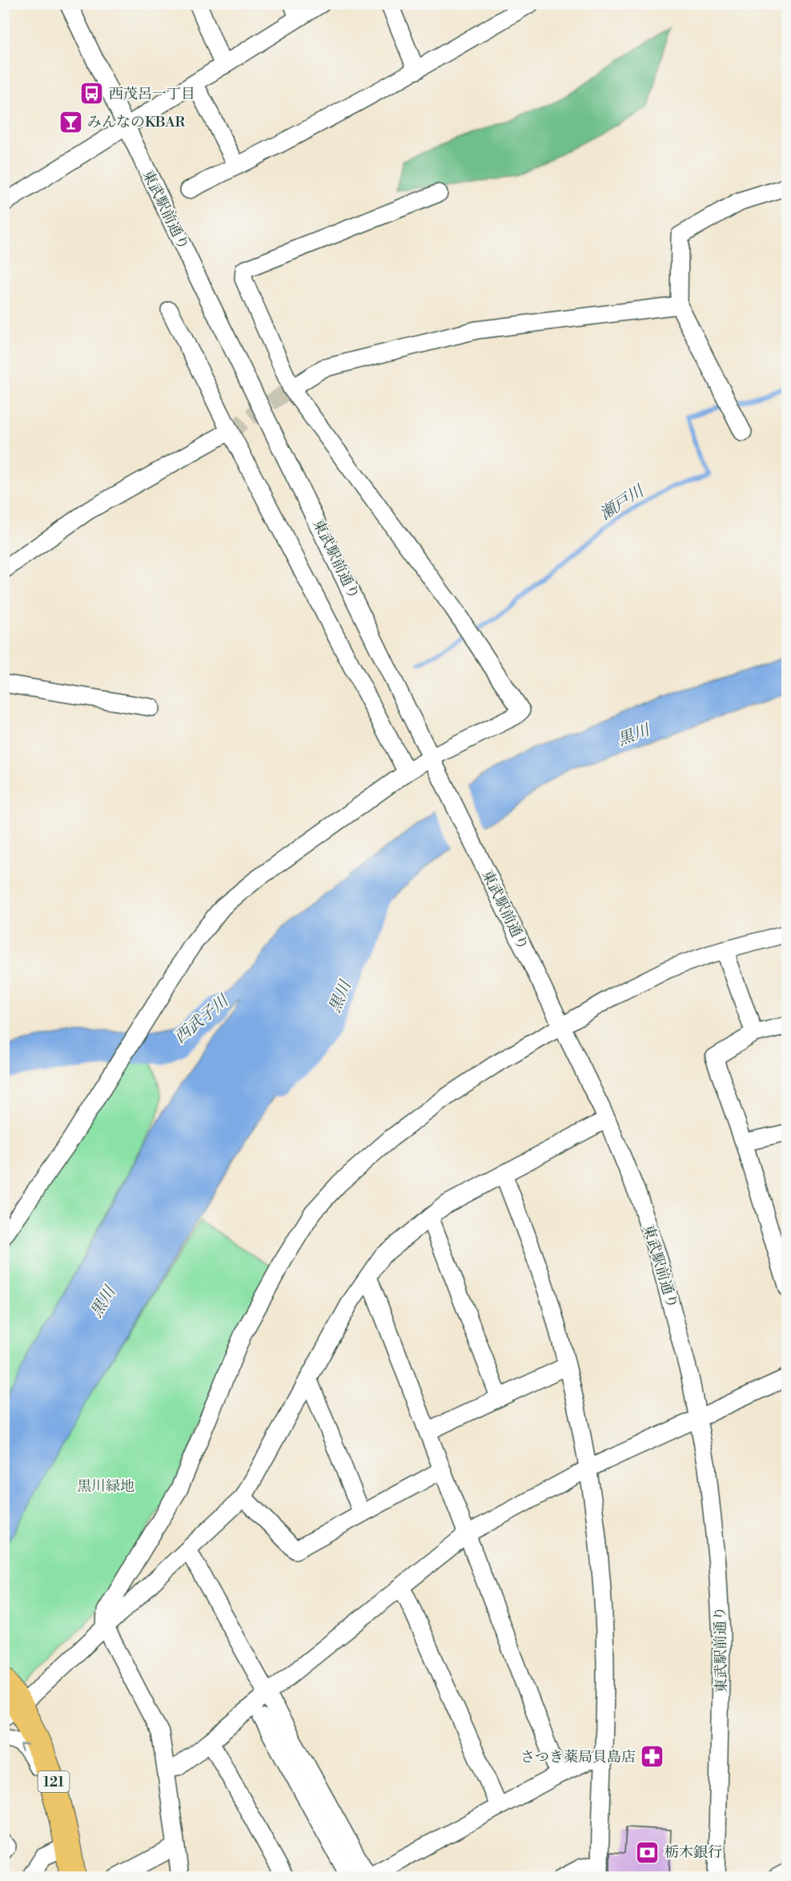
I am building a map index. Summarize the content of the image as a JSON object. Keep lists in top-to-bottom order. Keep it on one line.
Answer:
{"streets":{"highway":["121"],"street":["東武駅前通り"]},"water":["瀬戸川","黒川","西武子川"],"parks":["黒川緑地"],"places":{"bus stop":["西茂呂一丁目"],"bar":["みんなのKBAR"],"pharmacy":["さつき薬局貝島店"],"bank":["栃木銀行"]}}
